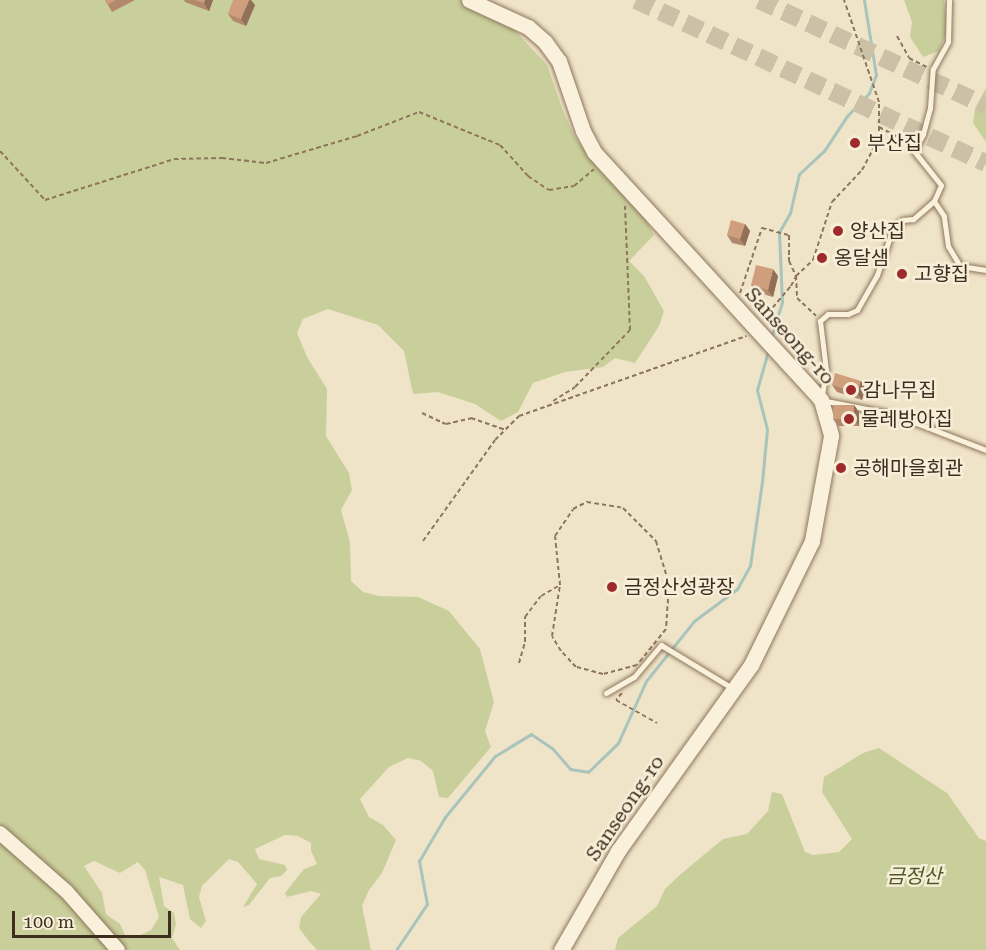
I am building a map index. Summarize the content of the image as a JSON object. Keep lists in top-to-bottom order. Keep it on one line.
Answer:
{"streets":{"main road":["Sanseong-ro"]},"parks":["금정산"],"places":["부산집","양산집","옹달샘","고향집","감나무집","물레방아집","공해마을회관","금정산성광장"],"scale_bar":"100 m"}
